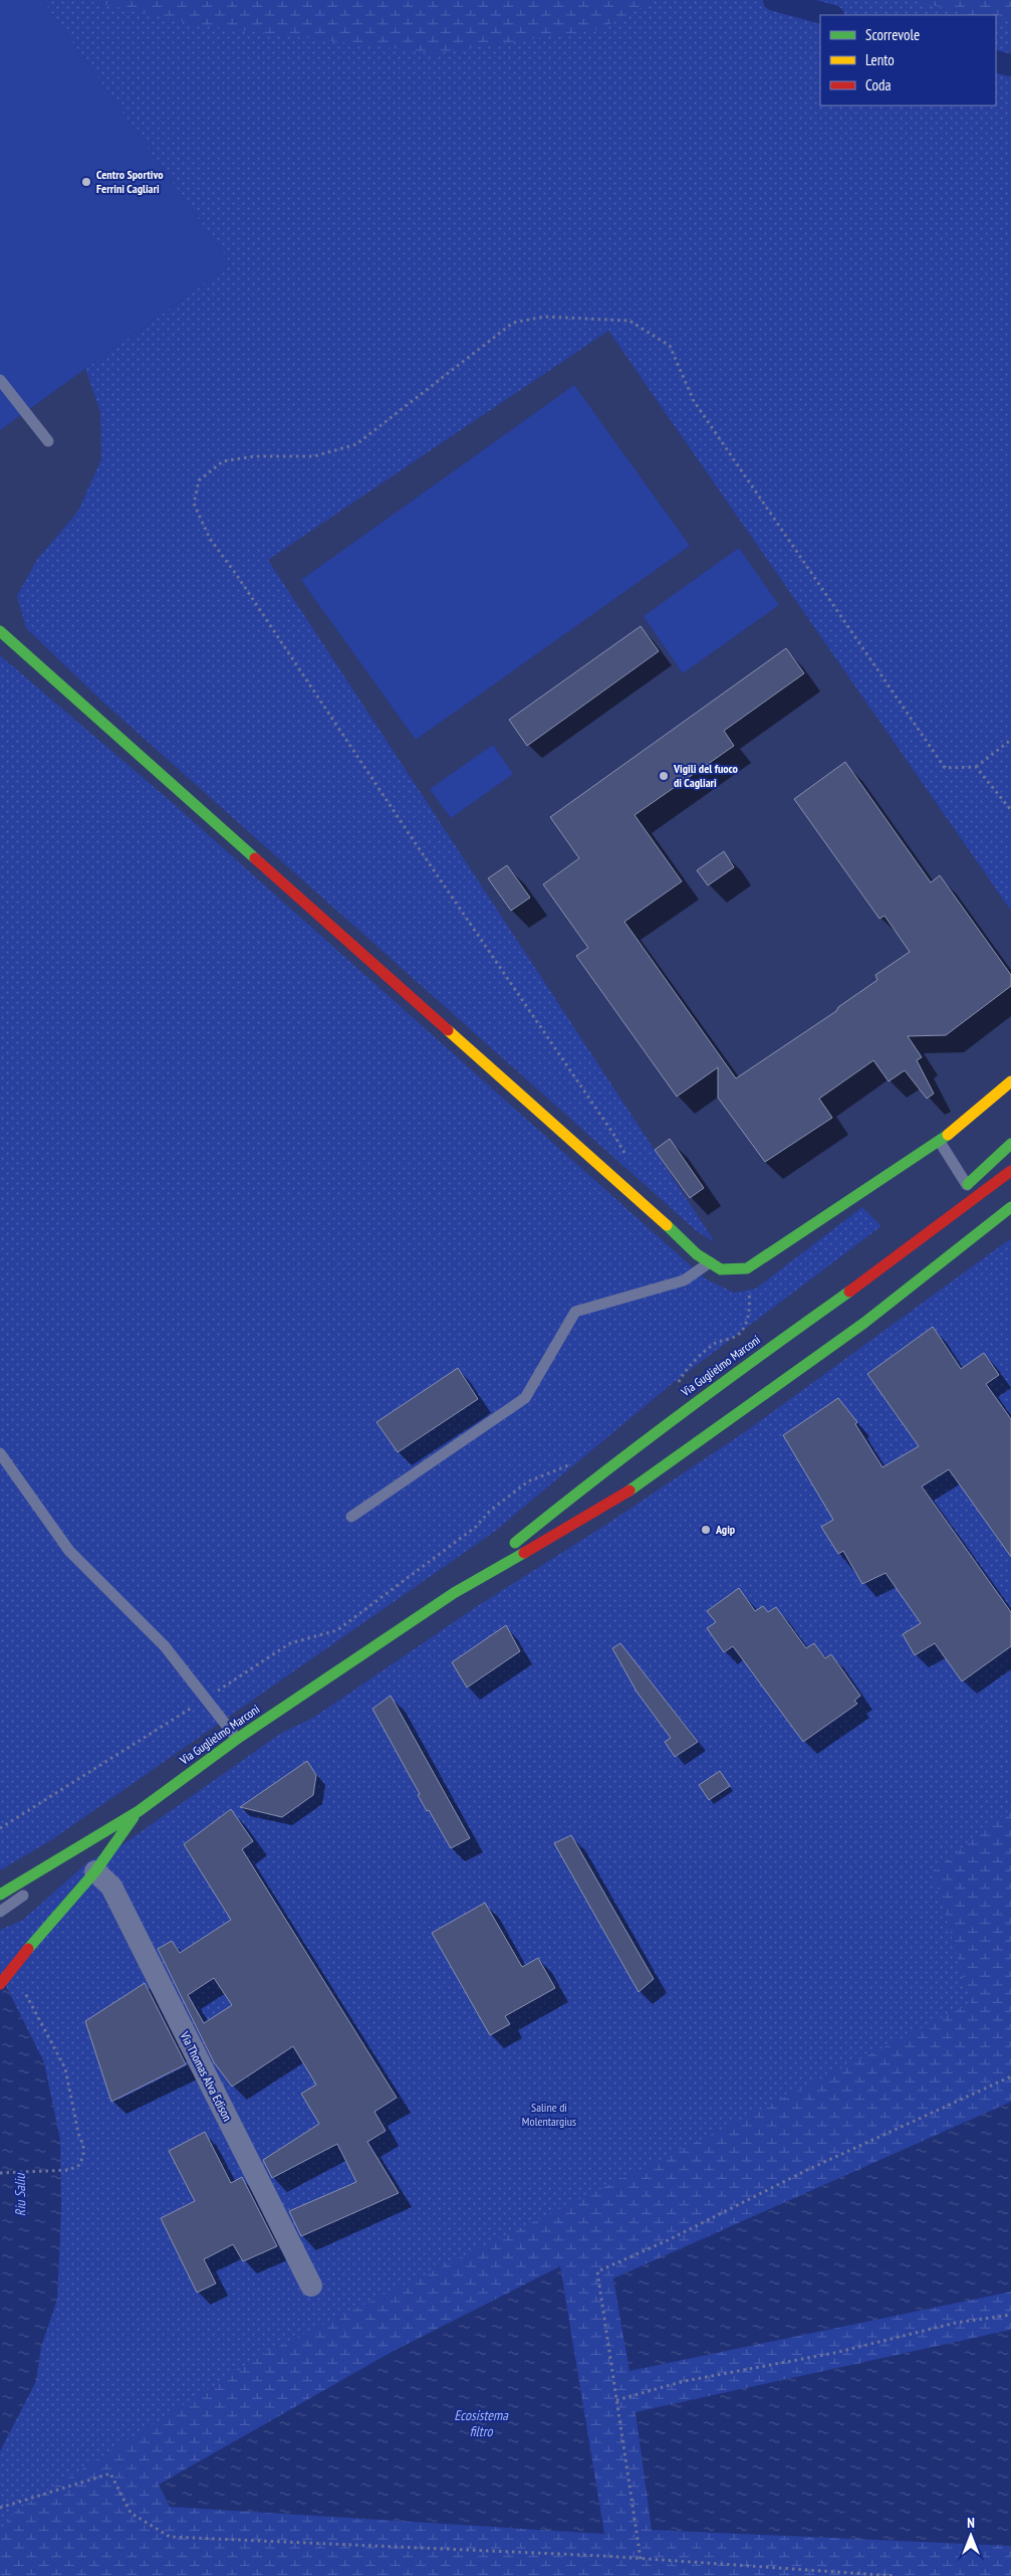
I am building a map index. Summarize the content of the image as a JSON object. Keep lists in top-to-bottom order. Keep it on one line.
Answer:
{"streets":{"main road":["Via Guglielmo Marconi"],"street":["Via Thomas Alva Edison"]},"water":["Riu Saliu","Ecosistema filtro"],"parks":["Saline di Molentargius"],"places":["Centro Sportivo Ferrini Cagliari","Vigili del fuoco di Cagliari","Agip"],"legend":["Scorrevole","Lento","Coda"],"north":"top"}
